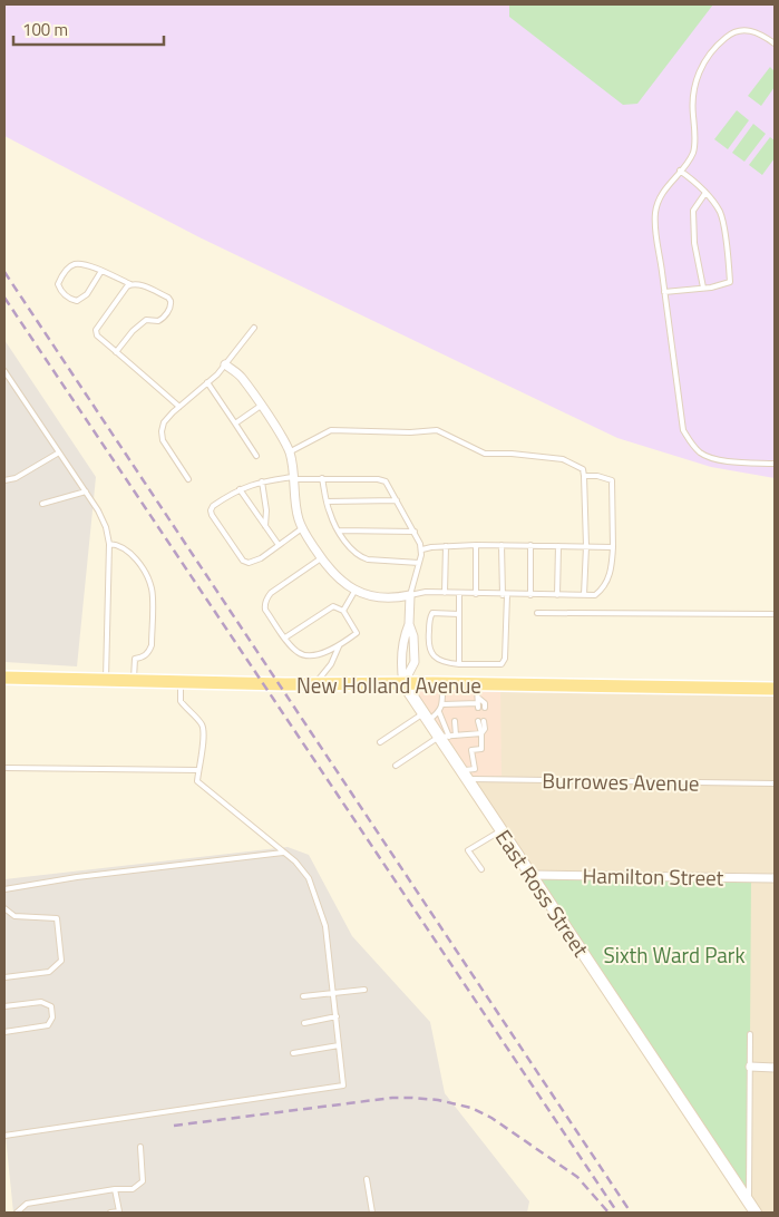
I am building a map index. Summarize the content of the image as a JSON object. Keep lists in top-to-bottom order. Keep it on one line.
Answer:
{"streets":{"main road":["New Holland Avenue"],"street":["Hamilton Street","East Ross Street"],"lane":["Burrowes Avenue"]},"crossings":[["New Holland Avenue","East Ross Street"],["Burrowes Avenue","East Ross Street"],["Hamilton Street","East Ross Street"]],"parks":["Sixth Ward Park"],"scale_bar":"100 m"}
